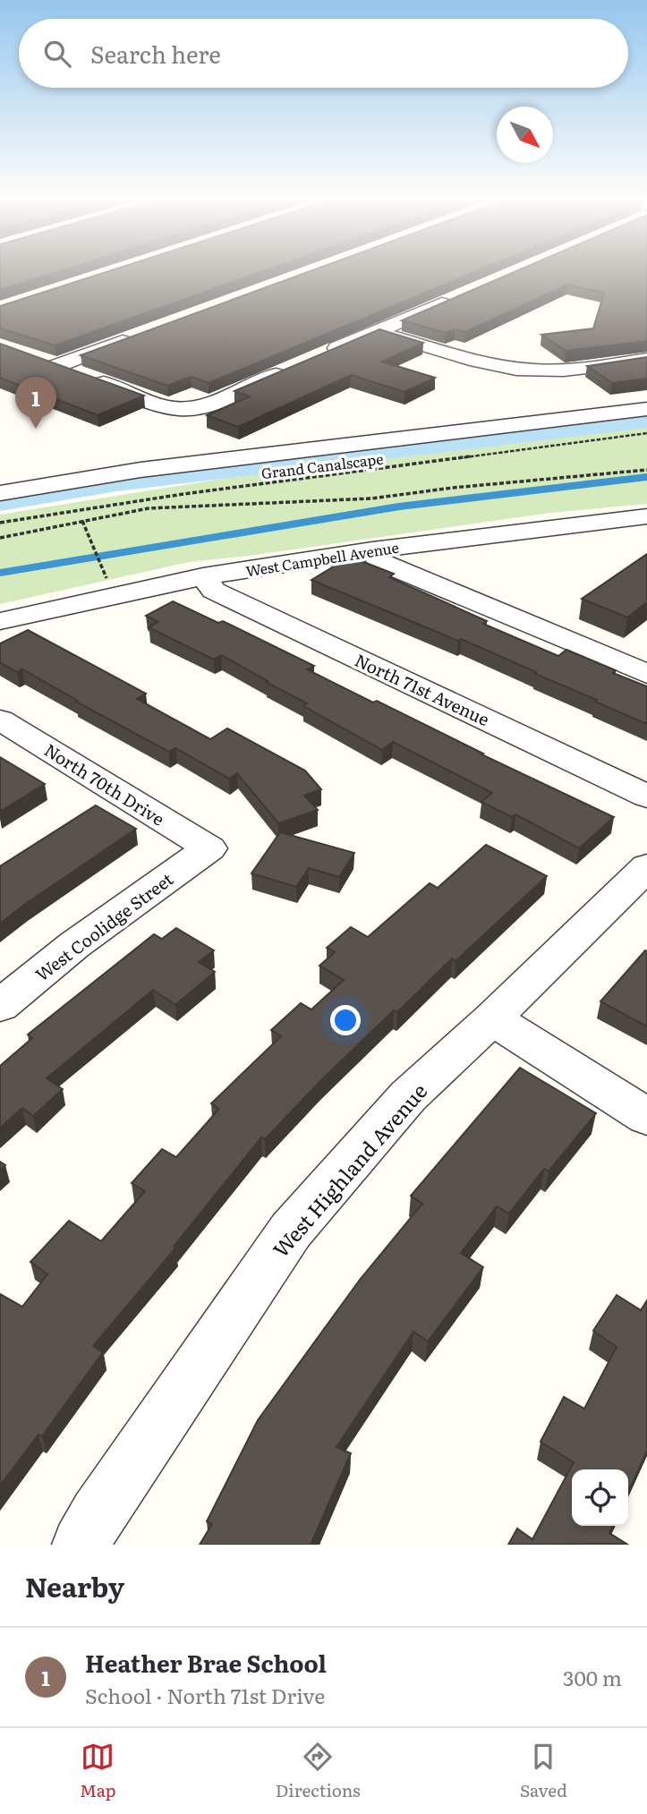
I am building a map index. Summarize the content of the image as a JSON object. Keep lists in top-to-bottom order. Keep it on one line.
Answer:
{"streets":{"street":["West Campbell Avenue","North 71st Avenue","North 70th Drive","West Coolidge Street","West Highland Avenue"],"path":["Grand Canalscape"]},"crossings":[["West Campbell Avenue","North 71st Avenue"],["North 70th Drive","West Coolidge Street"]],"north":"bottom right","page":{"search":"Search here","pins":"1","heading":"Nearby","list":[{"mark":"1","name":"Heather Brae School","note":"School · North 71st Drive","value":"300 m"}],"nav":["Map","Directions","Saved"]}}
